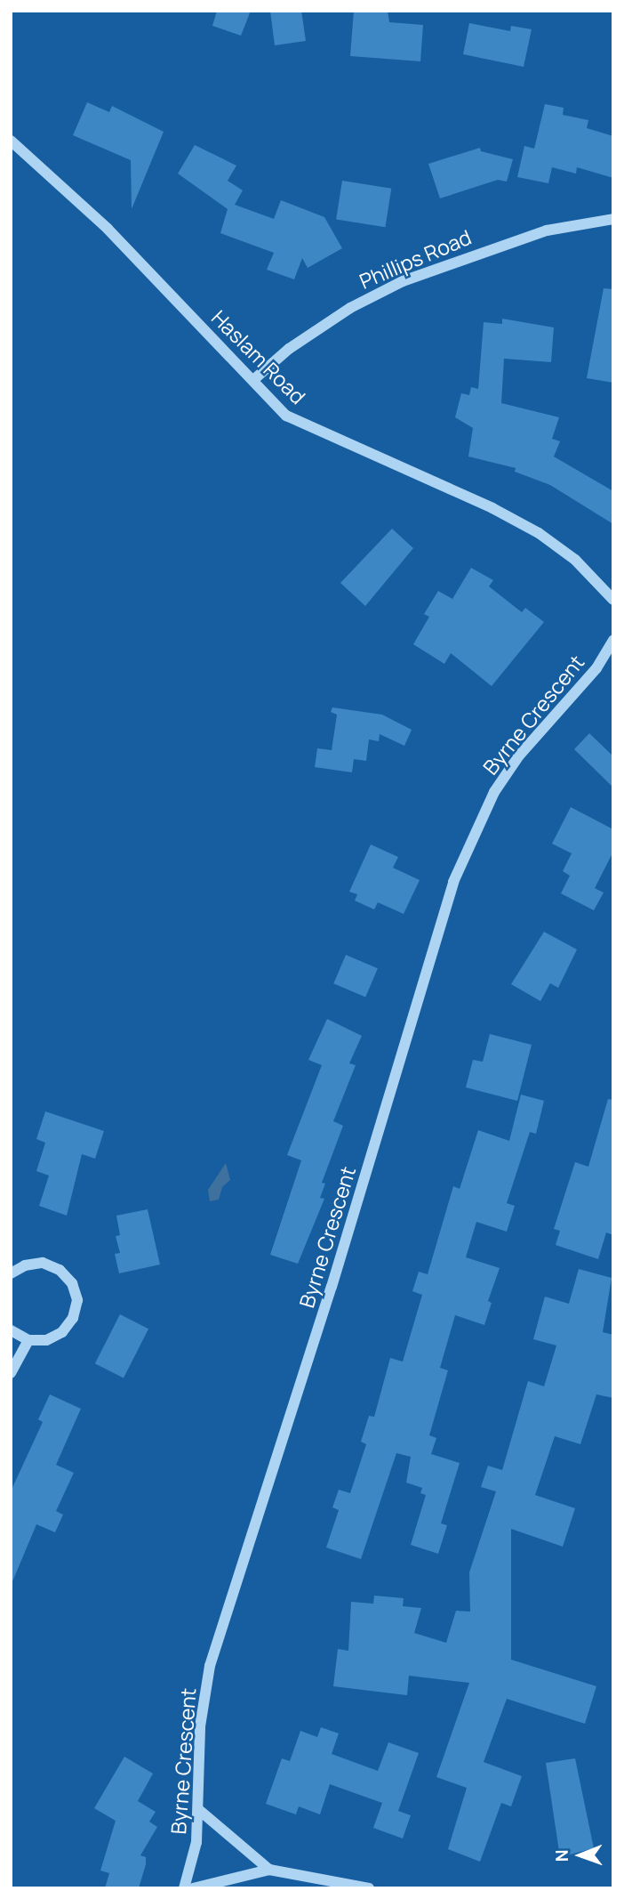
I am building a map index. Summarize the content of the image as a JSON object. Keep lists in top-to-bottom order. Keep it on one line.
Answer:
{"streets":{"street":["Phillips Road","Haslam Road","Byrne Crescent"]},"crossings":[["Phillips Road","Haslam Road"]],"north":"left"}
